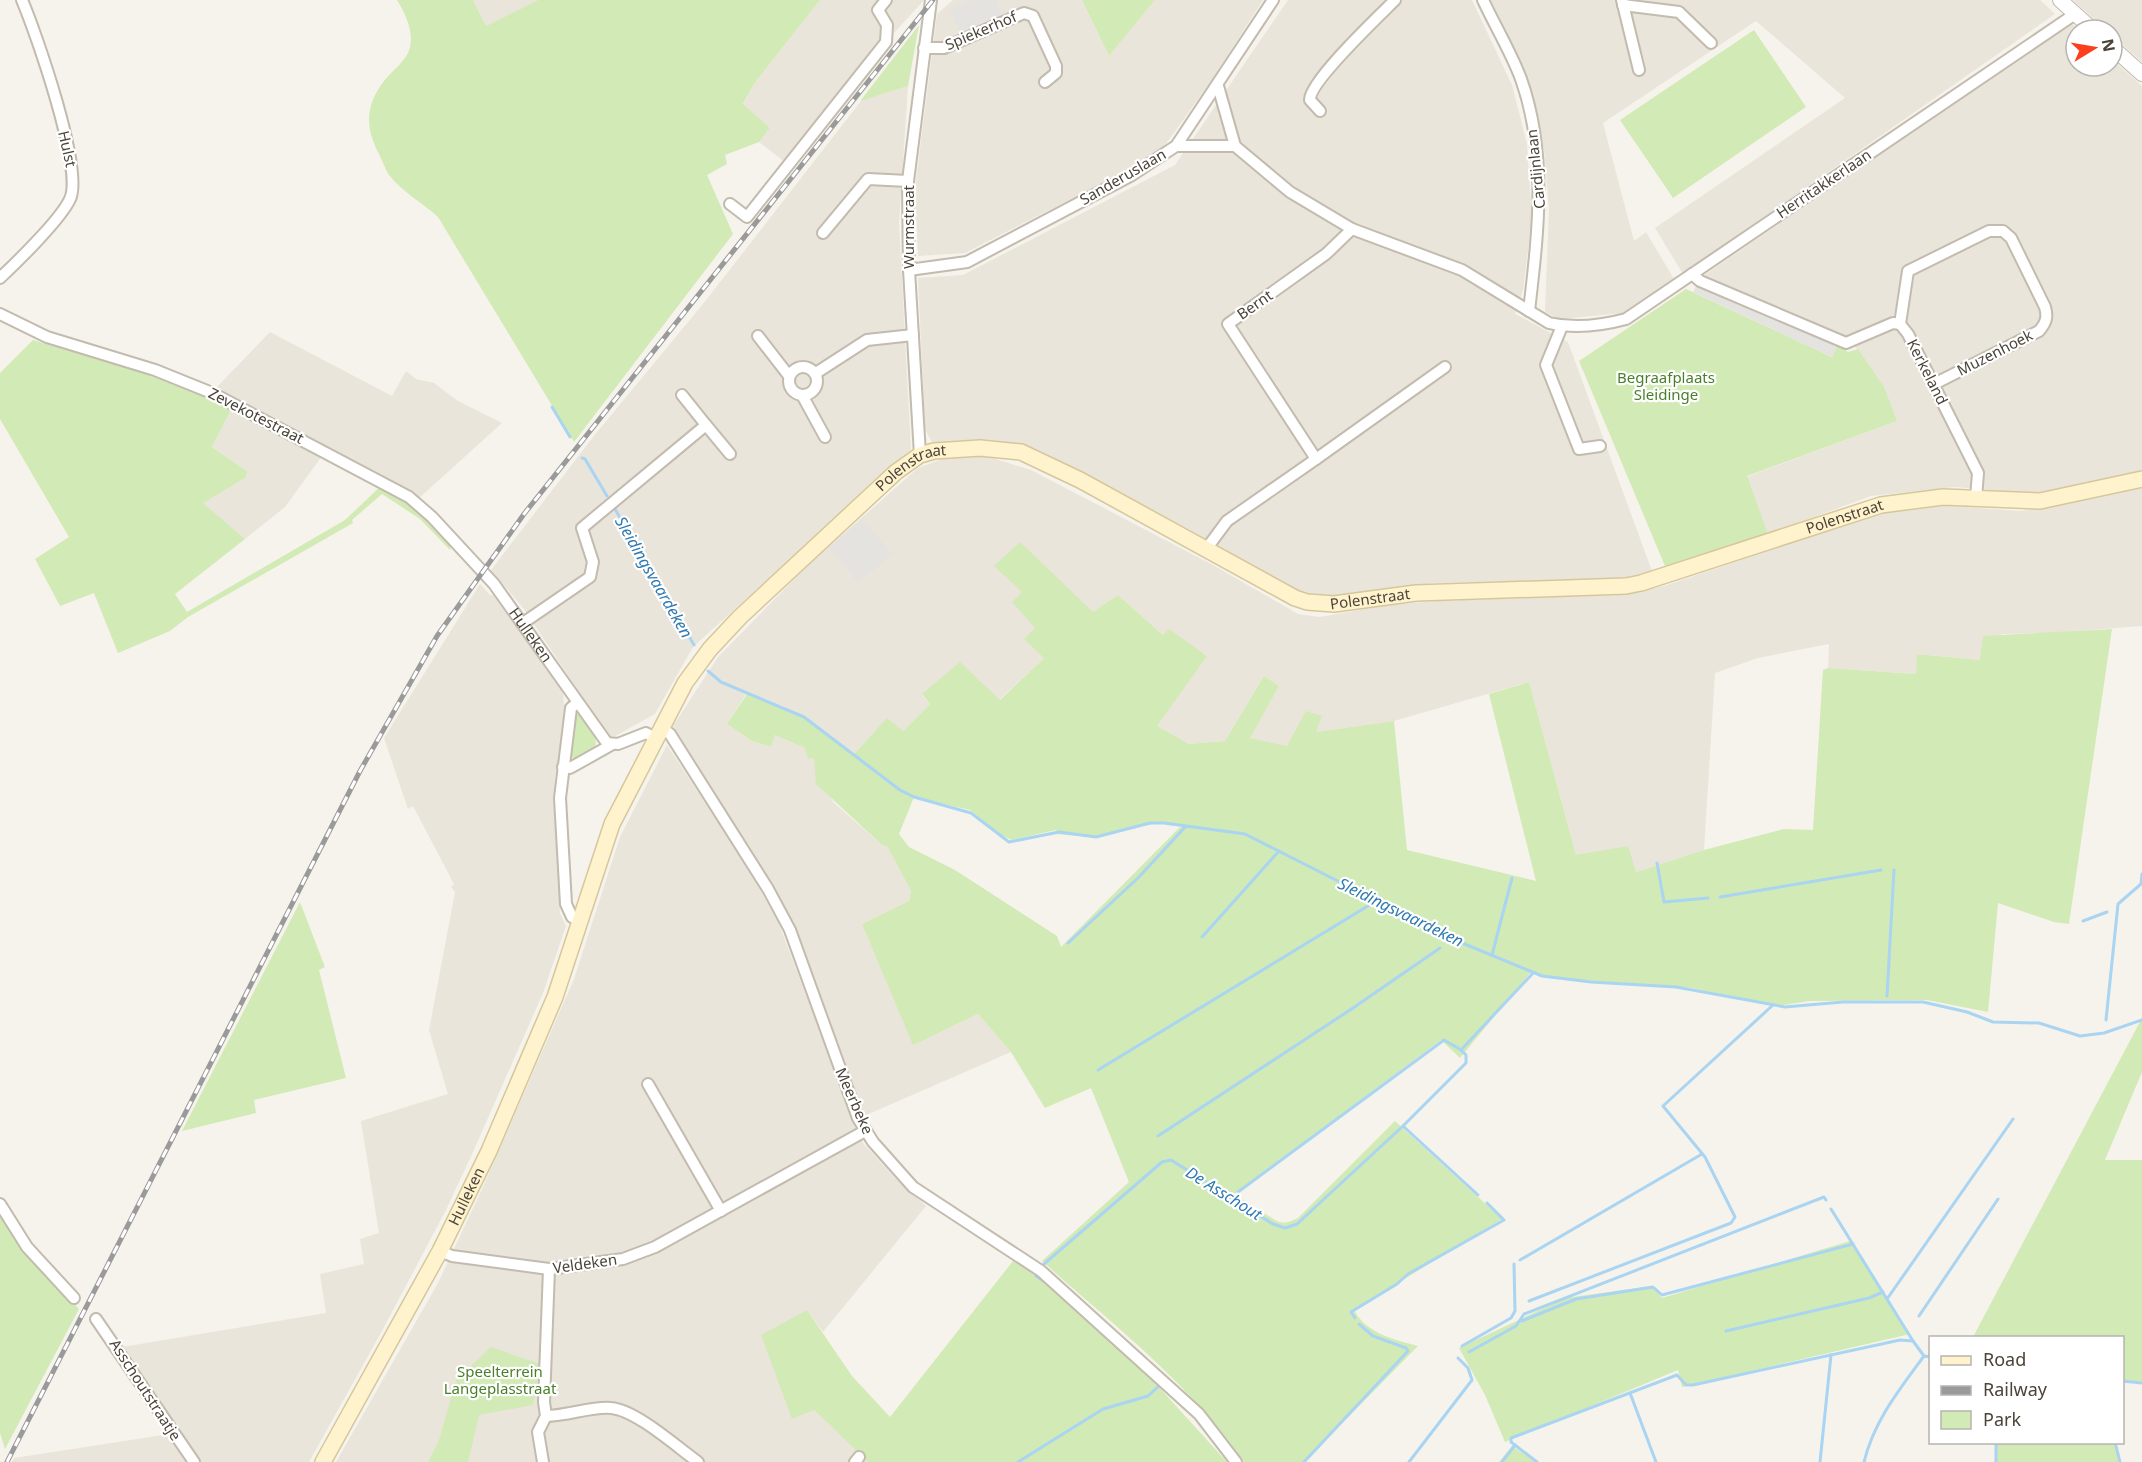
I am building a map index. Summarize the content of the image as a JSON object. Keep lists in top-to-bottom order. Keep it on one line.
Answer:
{"streets":{"main road":["Polenstraat","Hulleken"],"street":["Spiekerhof","Hulst","Cardijnlaan","Sanderuslaan","Herritakkerlaan","Wurmstraat","Bernt","Muzenhoek","Kerkeland","Zevekotestraat","Meerbeke","Veldeken","Asschoutstraatje"]},"crossings":[["Spiekerhof","Wurmstraat"],["Cardijnlaan","Herritakkerlaan"],["Sanderuslaan","Wurmstraat"],["Herritakkerlaan","Bernt"],["Herritakkerlaan","Kerkeland"],["Wurmstraat","Polenstraat"],["Muzenhoek","Kerkeland"],["Kerkeland","Polenstraat"],["Zevekotestraat","Hulleken"],["Polenstraat","Hulleken"],["Hulleken","Meerbeke"],["Hulleken","Veldeken"],["Meerbeke","Veldeken"]],"water":["Sleidingsvaardeken","De Asschout"],"parks":["Begraafplaats Sleidinge","Speelterrein Langeplasstraat"],"legend":["Road","Railway","Park"],"north":"right"}
